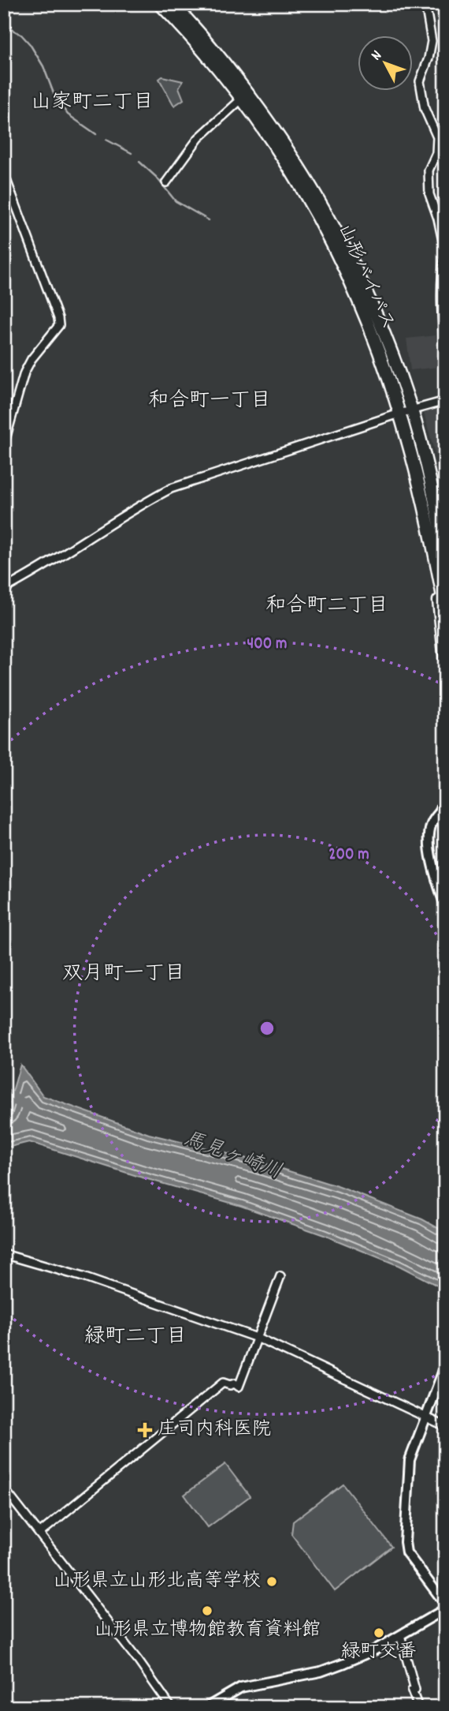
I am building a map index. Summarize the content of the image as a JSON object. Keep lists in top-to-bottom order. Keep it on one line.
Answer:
{"streets":{"highway":["山形バイパス"]},"districts":["山家町二丁目","和合町一丁目","和合町二丁目","双月町一丁目","緑町二丁目"],"water":["馬見ヶ崎川"],"places":{"health":["庄司内科医院"],"other":["山形県立山形北高等学校","山形県立博物館教育資料館","緑町交番"]},"north":"top left","rings":["400 m","200 m"]}
